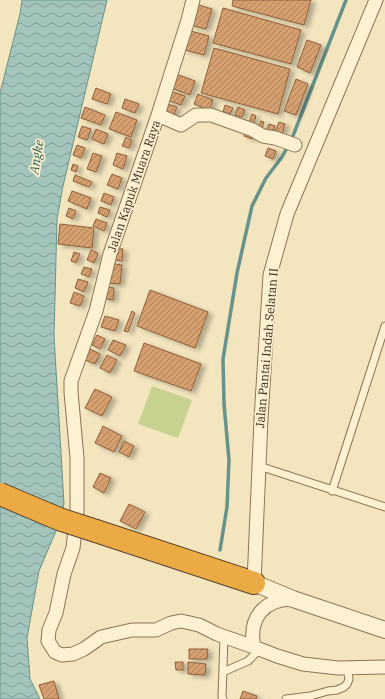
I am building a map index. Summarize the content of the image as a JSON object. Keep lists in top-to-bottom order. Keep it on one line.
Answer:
{"streets":{"street":["Jalan Kapuk Muara Raya","Jalan Pantai Indah Selatan II"]},"water":["Angke"]}
